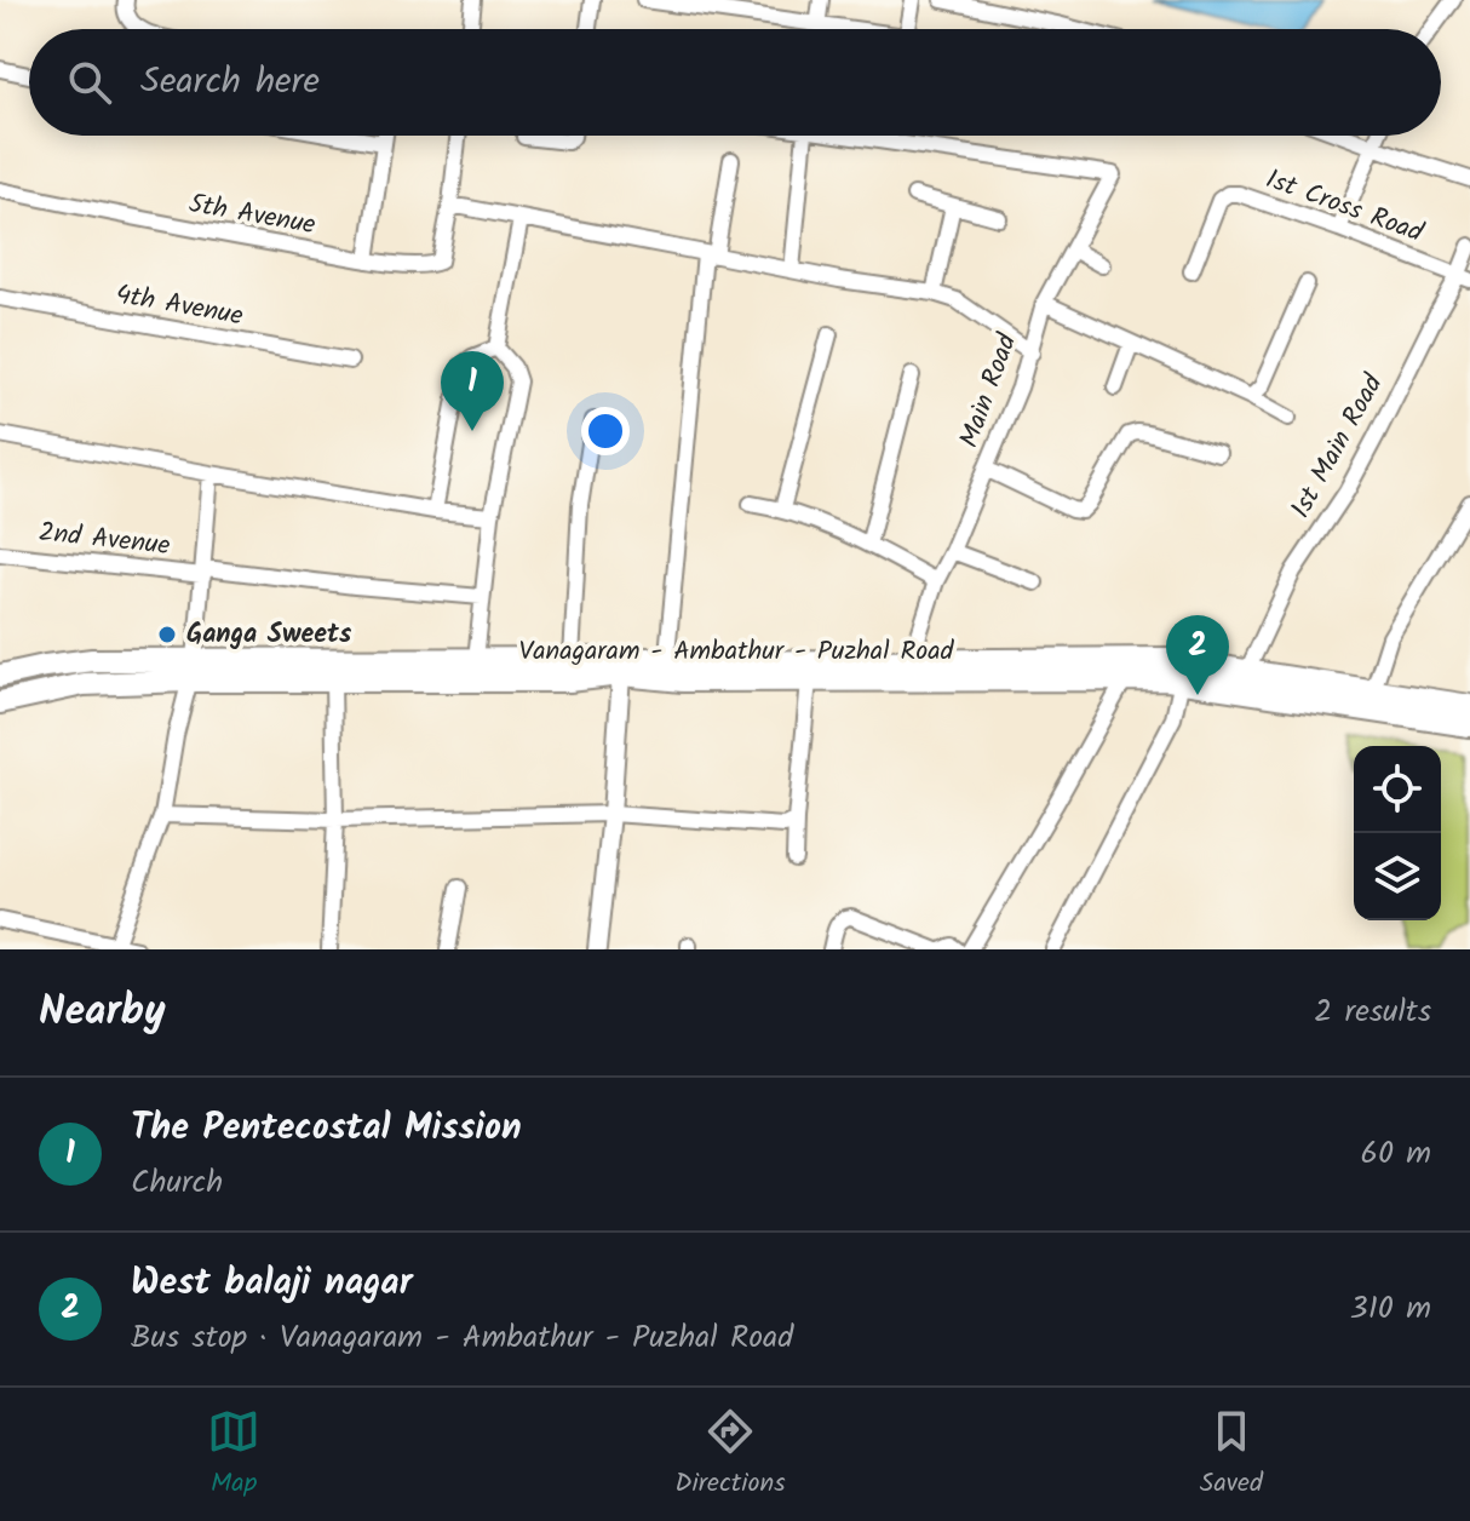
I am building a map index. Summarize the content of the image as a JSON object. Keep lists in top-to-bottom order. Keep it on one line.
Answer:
{"streets":{"main road":["Vanagaram - Ambathur - Puzhal Road"],"street":["1st Cross Road","5th Avenue","4th Avenue","Main Road","1st Main Road","2nd Avenue"]},"crossings":[["1st Cross Road","1st Main Road"],["Main Road","Vanagaram - Ambathur - Puzhal Road"],["1st Main Road","Vanagaram - Ambathur - Puzhal Road"]],"places":["Ganga Sweets"],"page":{"search":"Search here","pins":["1","2"],"heading":["Nearby","2 results"],"list":[{"mark":"1","name":"The Pentecostal Mission","note":"Church","value":"60 m"},{"mark":"2","name":"West balaji nagar","note":"Bus stop · Vanagaram - Ambathur - Puzhal Road","value":"310 m"}],"nav":["Map","Directions","Saved"]}}
